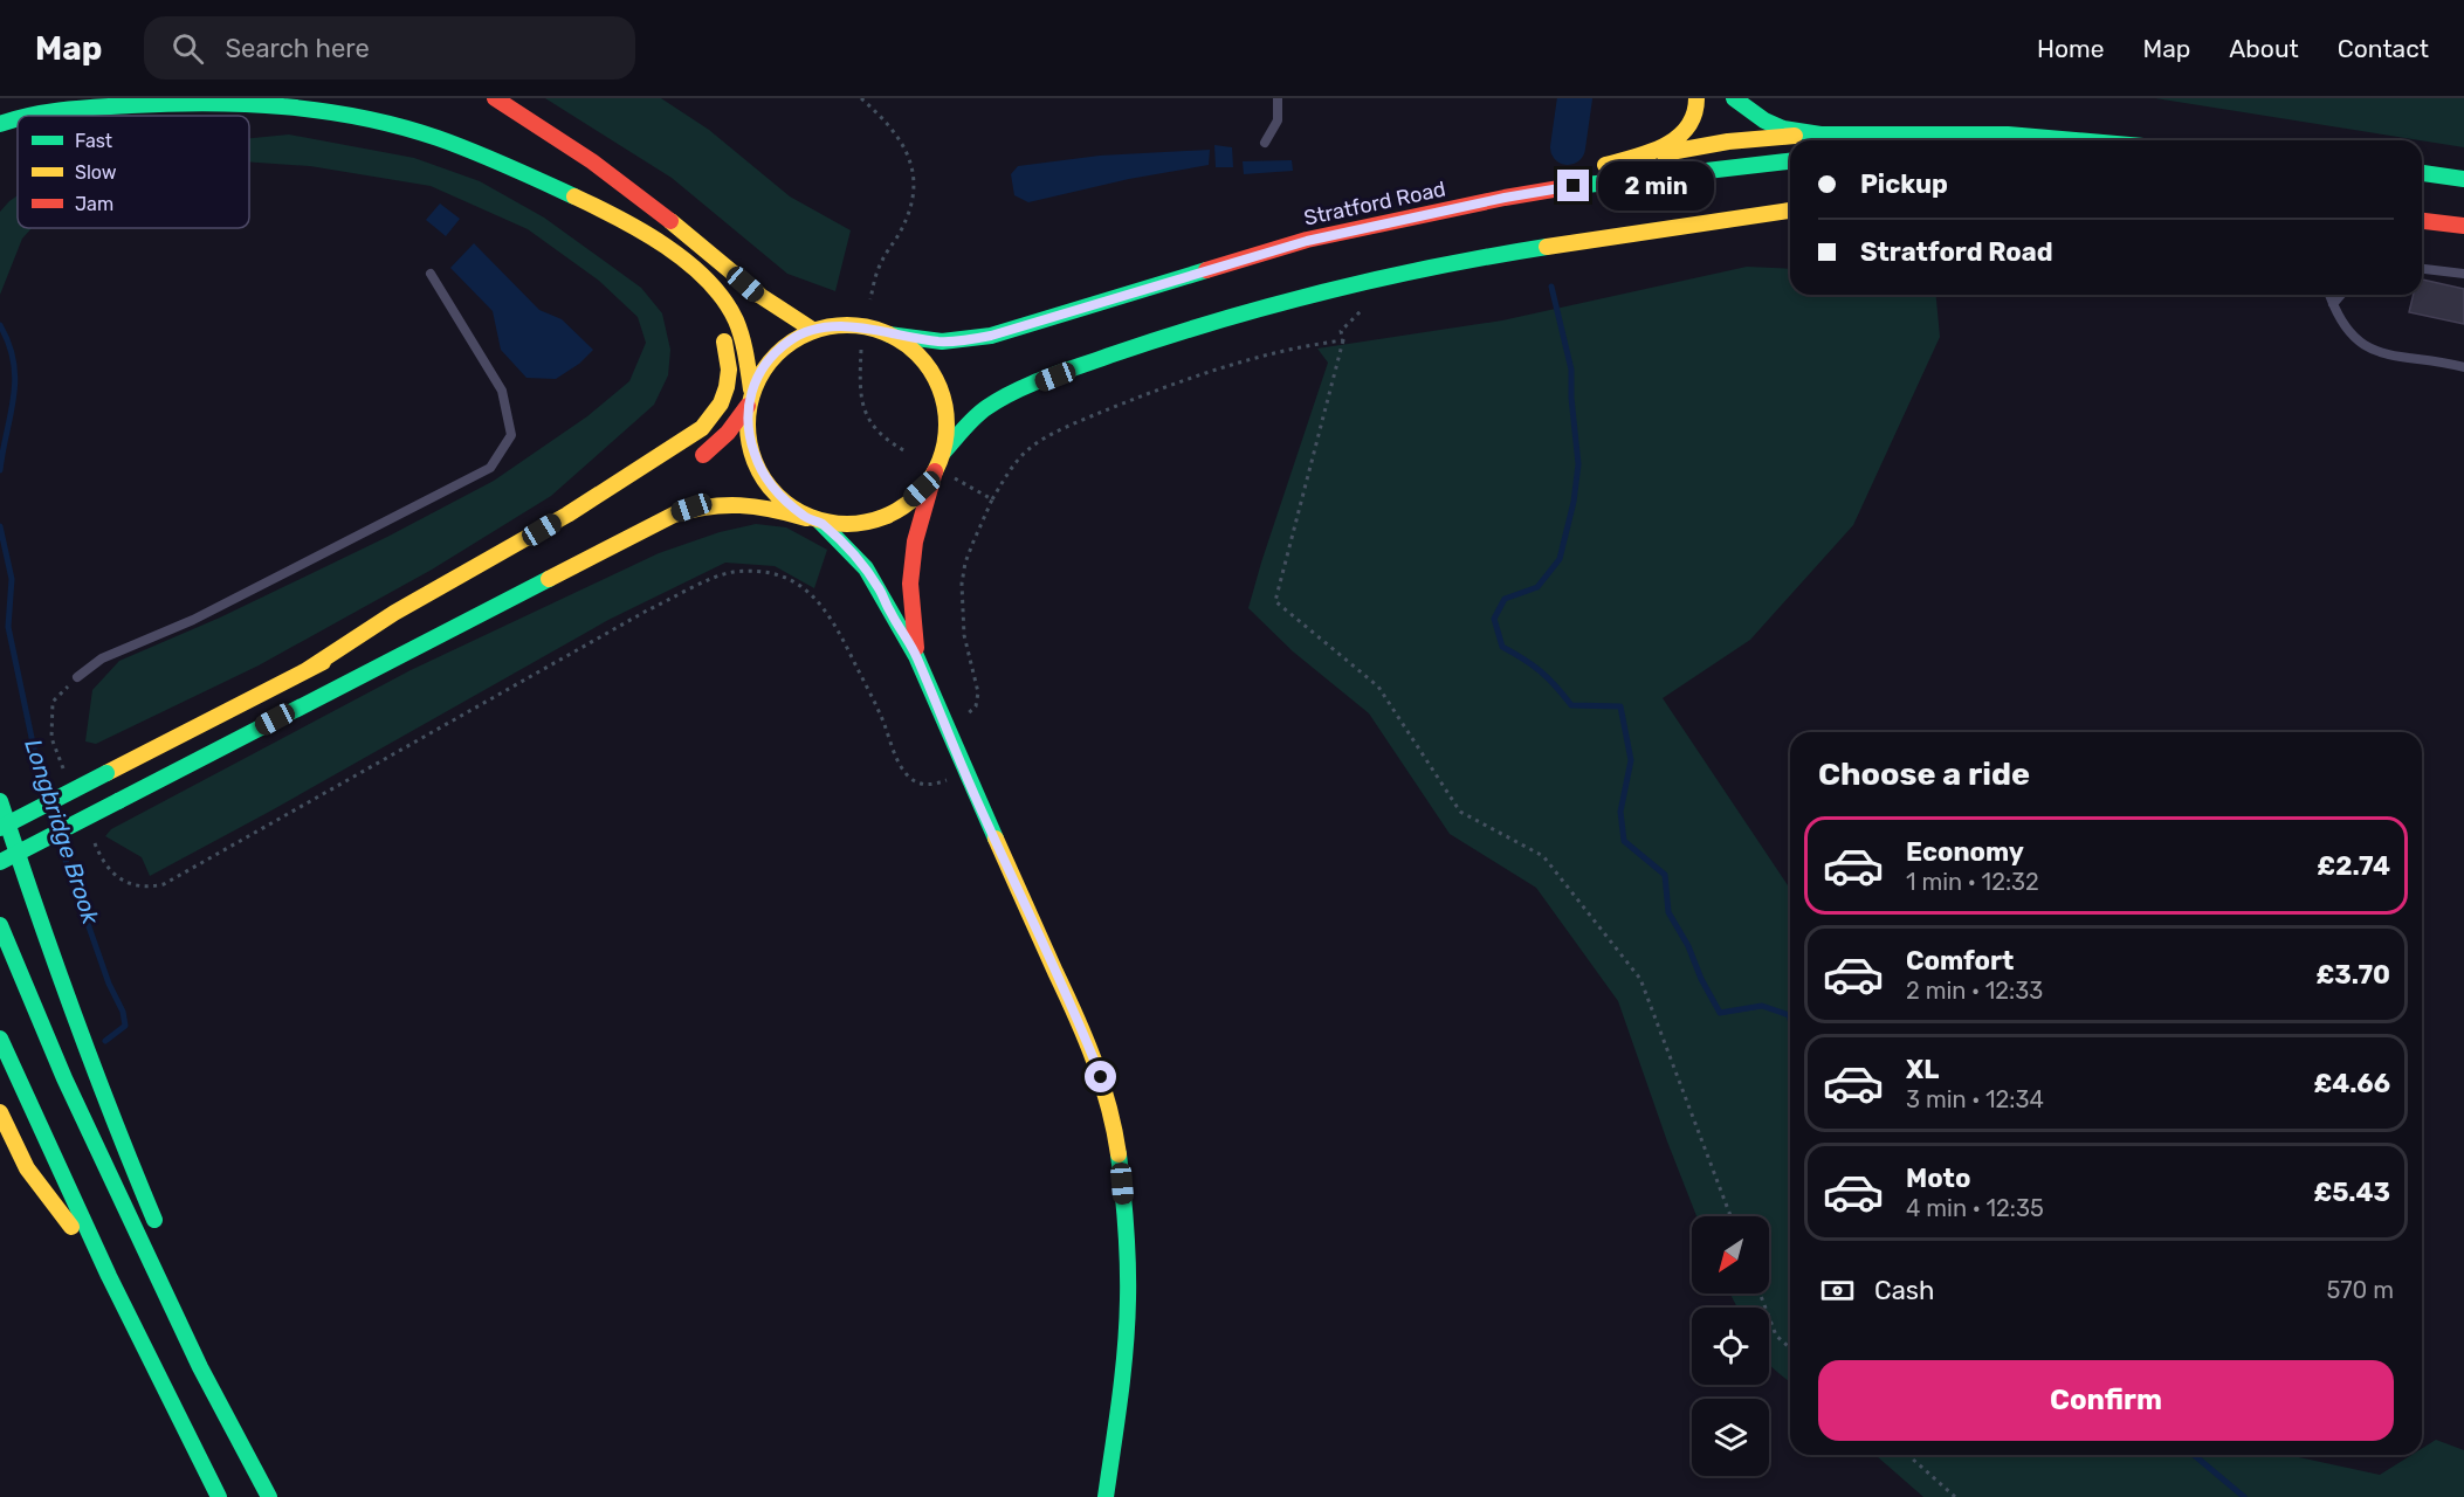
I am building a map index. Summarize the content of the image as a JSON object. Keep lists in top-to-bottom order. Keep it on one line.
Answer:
{"streets":{"main road":["Stratford Road"]},"water":["Longbridge Brook"],"legend":["Fast","Slow","Jam"],"north":"bottom left","page":{"header":"Map","search":"Search here","nav":["Home","Map","About","Contact"],"banner":["Pickup","Stratford Road"],"bubble":"2 min","heading":"Choose a ride","list":[{"name":"Economy","note":"1 min · 12:32","value":"£2.74"},{"name":"Comfort","note":"2 min · 12:33","value":"£3.70"},{"name":"XL","note":"3 min · 12:34","value":"£4.66"},{"name":"Moto","note":"4 min · 12:35","value":"£5.43"}],"pay":["Cash","570 m"],"buttons":"Confirm"}}
